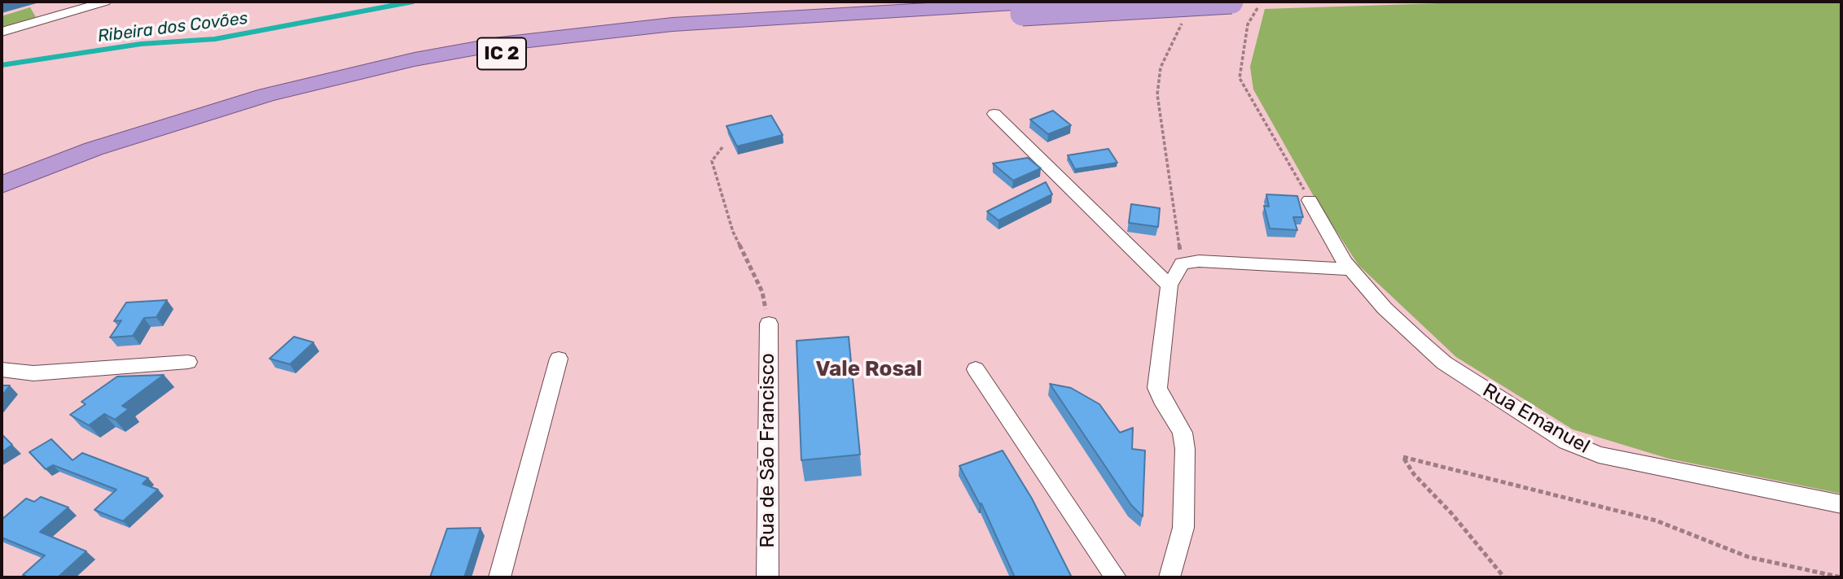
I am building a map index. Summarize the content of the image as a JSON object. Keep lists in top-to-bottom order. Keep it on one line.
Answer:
{"streets":{"highway":["IC 2"],"street":["Rua Emanuel","Rua de São Francisco"]},"districts":["Vale Rosal"],"water":["Ribeira dos Covões"]}
